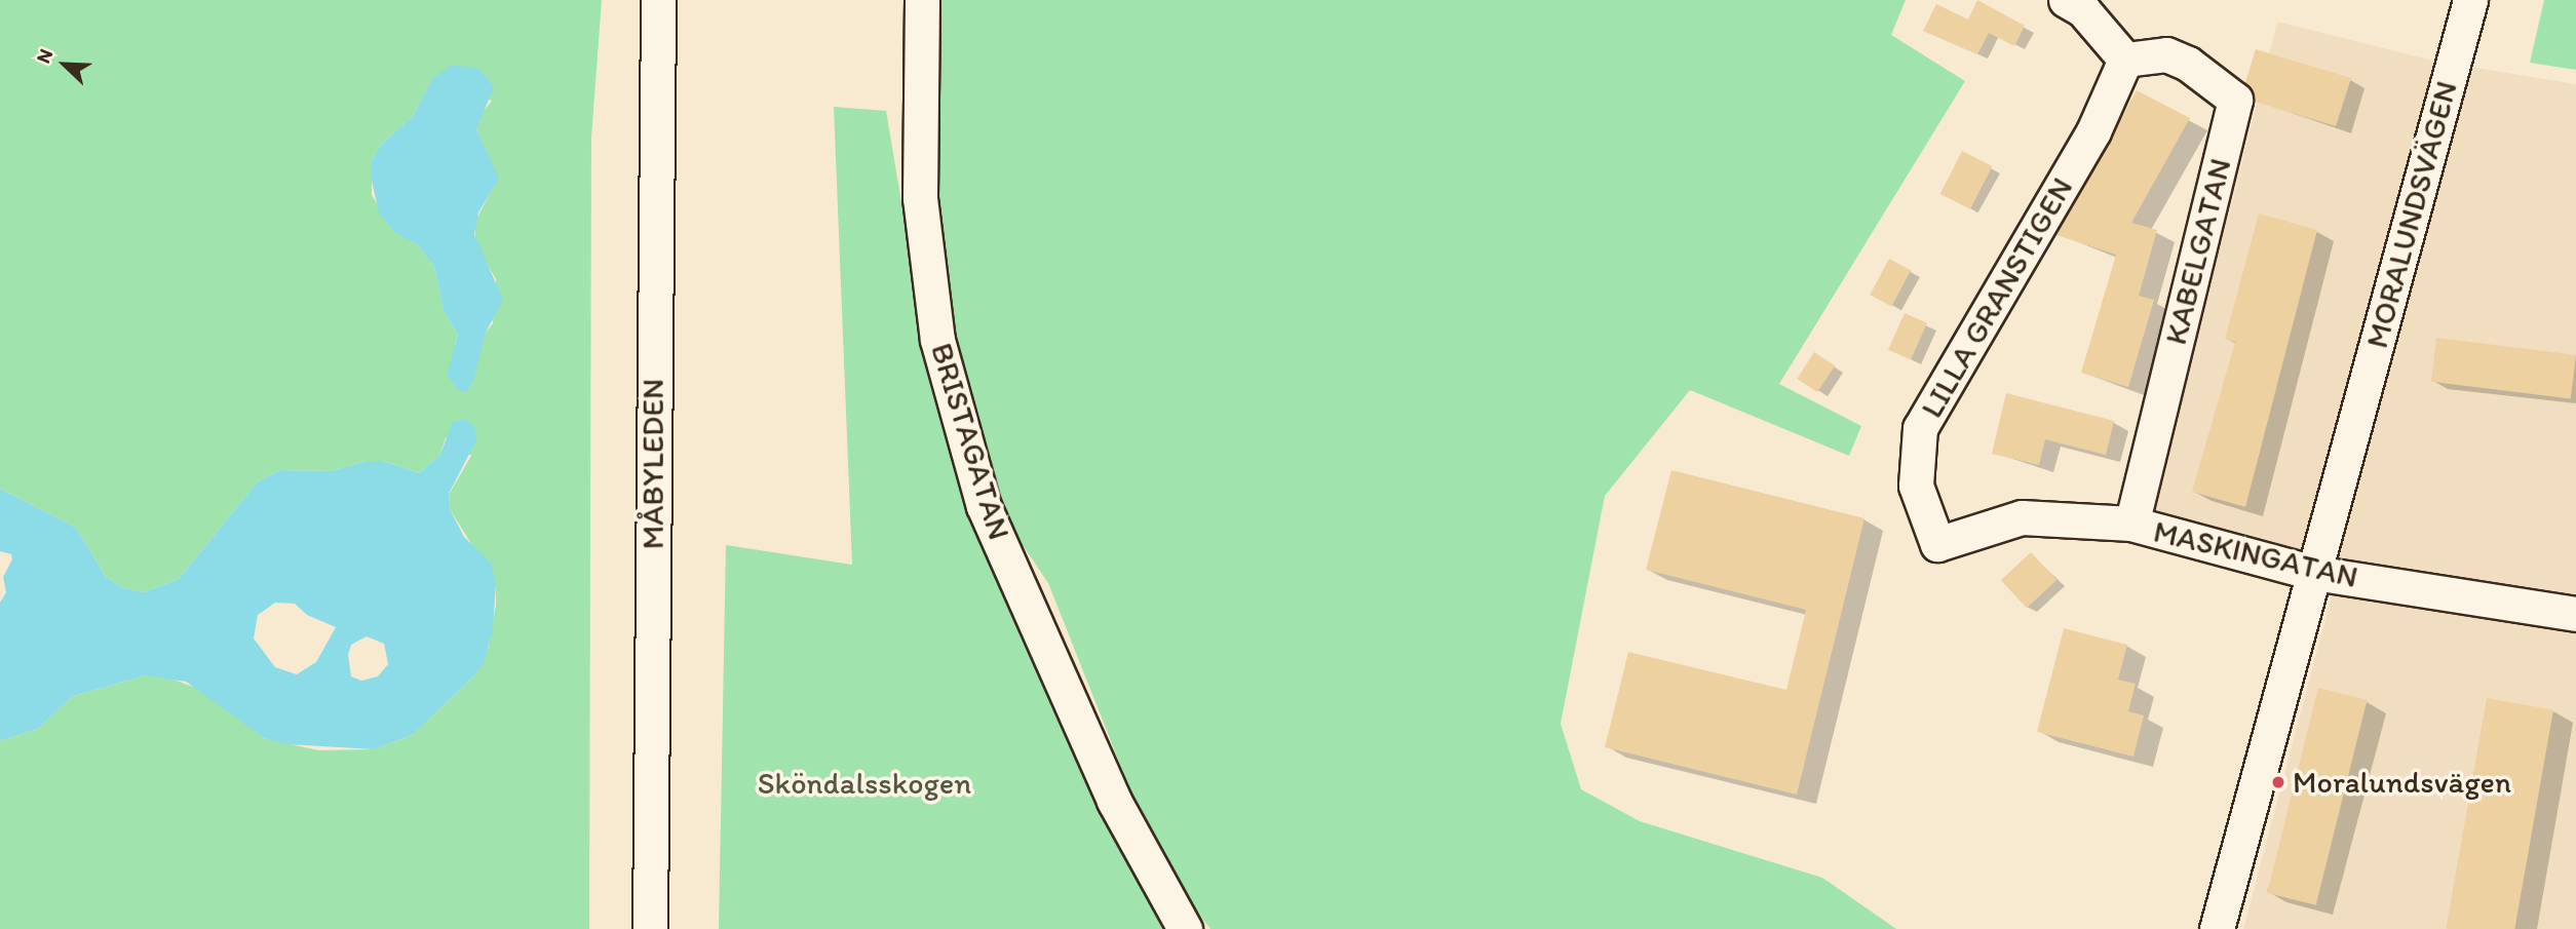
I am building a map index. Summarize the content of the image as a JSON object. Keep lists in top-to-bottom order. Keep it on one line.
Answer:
{"streets":{"street":["MORALUNDSVÄGEN","KABELGATAN","LILLA GRANSTIGEN","BRISTAGATAN","MÅBYLEDEN","MASKINGATAN"]},"crossings":[["MORALUNDSVÄGEN","MASKINGATAN"],["KABELGATAN","LILLA GRANSTIGEN"],["KABELGATAN","MASKINGATAN"],["LILLA GRANSTIGEN","MASKINGATAN"]],"parks":["Sköndalsskogen"],"places":["Moralundsvägen"],"north":"top left"}
